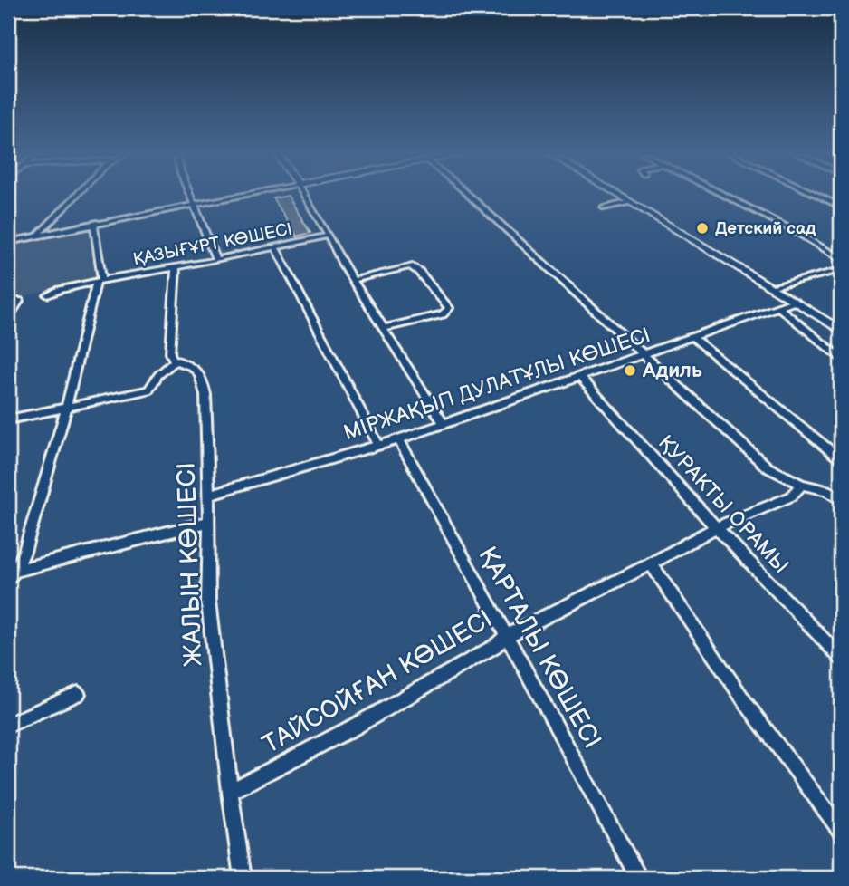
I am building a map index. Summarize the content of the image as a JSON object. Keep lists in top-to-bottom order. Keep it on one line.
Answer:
{"streets":{"street":["ҚАЗЫҒҰРТ КӨШЕСІ","МІРЖАҚЫП ДУЛАТҰЛЫ КӨШЕСІ","ҚУРАКТЫ ОРАМЫ","ЖАЛЫН КӨШЕСІ","ҚАРТАЛЫ КӨШЕСІ","ТАЙСОЙҒАН КӨШЕСІ"]},"crossings":[["МІРЖАҚЫП ДУЛАТҰЛЫ КӨШЕСІ","ҚУРАКТЫ ОРАМЫ"],["МІРЖАҚЫП ДУЛАТҰЛЫ КӨШЕСІ","ЖАЛЫН КӨШЕСІ"],["МІРЖАҚЫП ДУЛАТҰЛЫ КӨШЕСІ","ҚАРТАЛЫ КӨШЕСІ"],["ҚУРАКТЫ ОРАМЫ","ТАЙСОЙҒАН КӨШЕСІ"],["ЖАЛЫН КӨШЕСІ","ТАЙСОЙҒАН КӨШЕСІ"],["ҚАРТАЛЫ КӨШЕСІ","ТАЙСОЙҒАН КӨШЕСІ"]],"places":["Детский сад","Адиль"]}
